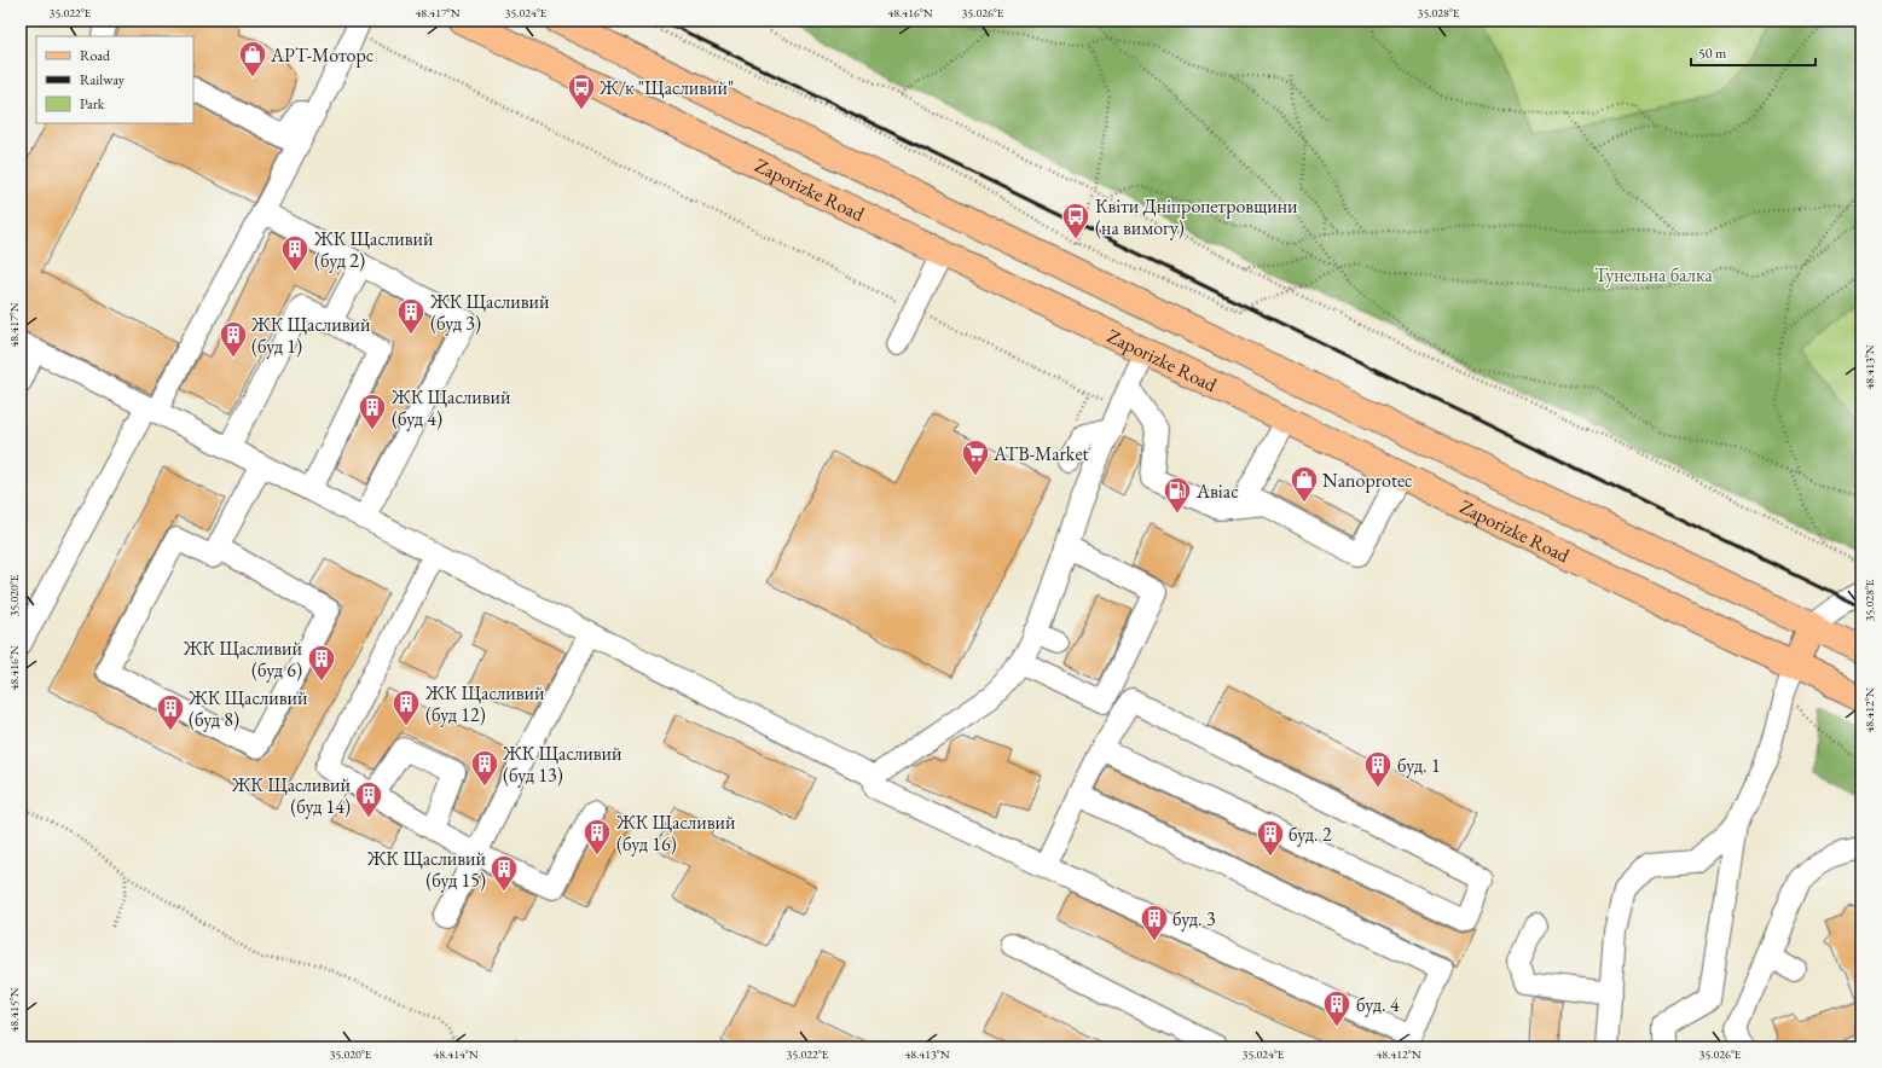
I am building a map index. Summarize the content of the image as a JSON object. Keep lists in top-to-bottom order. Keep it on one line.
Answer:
{"streets":{"main road":["Zaporizke Road"]},"parks":["Тунельна балка"],"places":{"shop":["АРТ-Моторс","Nanoprotec"],"bus stop":["Ж/к \"Щасливий\"","Квіти Дніпропетровщини (на вимогу)"],"building":["ЖК Щасливий (буд 2)","ЖК Щасливий (буд 3)","ЖК Щасливий (буд 1)","ЖК Щасливий (буд 4)","ЖК Щасливий (буд 6)","ЖК Щасливий (буд 12)","ЖК Щасливий (буд 8)","ЖК Щасливий (буд 13)","буд. 1","ЖК Щасливий (буд 14)","ЖК Щасливий (буд 16)","буд. 2","ЖК Щасливий (буд 15)","буд. 3","буд. 4"],"supermarket":["ATB-Market"],"fuel station":["Авіас"]},"legend":["Road","Railway","Park"],"scale_bar":"50 m","coordinates":["35.022°E","48.417°N","35.024°E","48.416°N","35.026°E","35.028°E","48.413°N","35.020°E","48.412°N","48.415°N","48.414°N"]}
